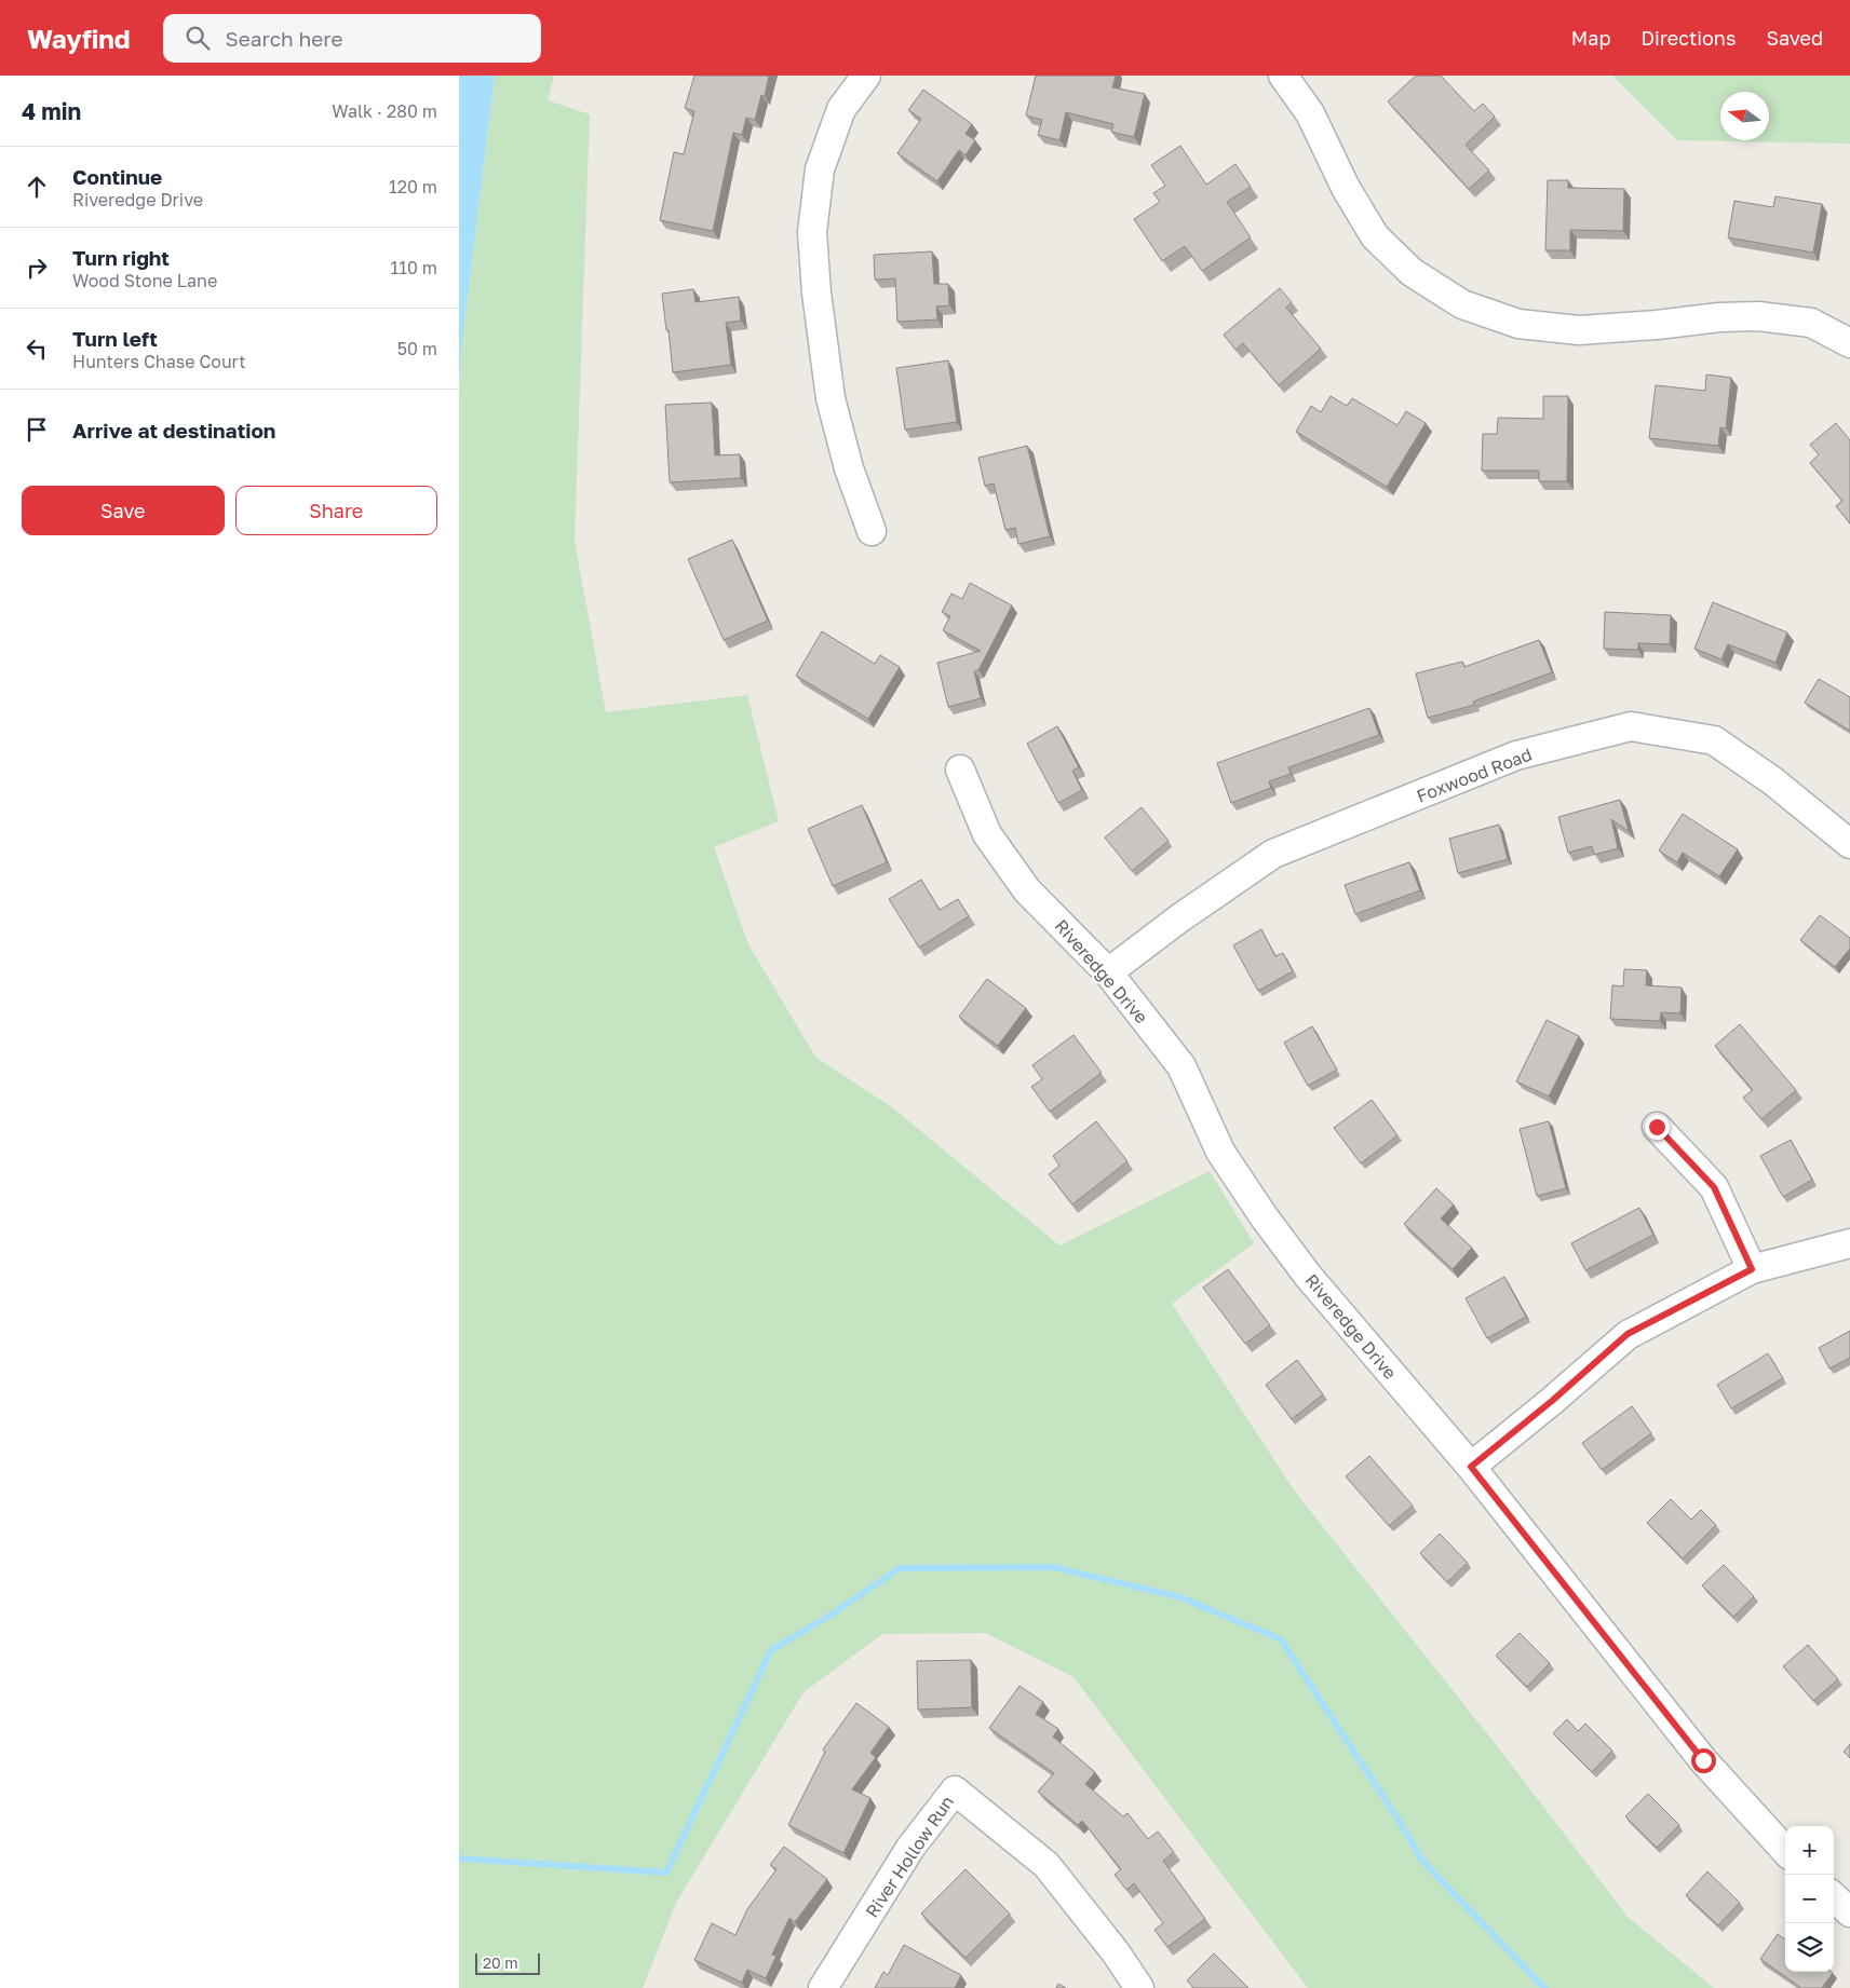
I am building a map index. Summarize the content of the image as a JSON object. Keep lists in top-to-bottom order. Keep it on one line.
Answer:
{"streets":{"street":["Foxwood Road","Riveredge Drive","River Hollow Run"]},"crossings":[["Foxwood Road","Riveredge Drive"]],"scale_bar":"20 m","north":"left","page":{"header":"Wayfind","search":"Search here","nav":["Map","Directions","Saved"],"heading":["4 min","Walk · 280 m"],"list":[["Continue","Riveredge Drive","120 m"],["Turn right","Wood Stone Lane","110 m"],["Turn left","Hunters Chase Court","50 m"],"Arrive at destination"],"buttons":["Save","Share"],"map_buttons":["+","−"],"scale":"20 m"}}
